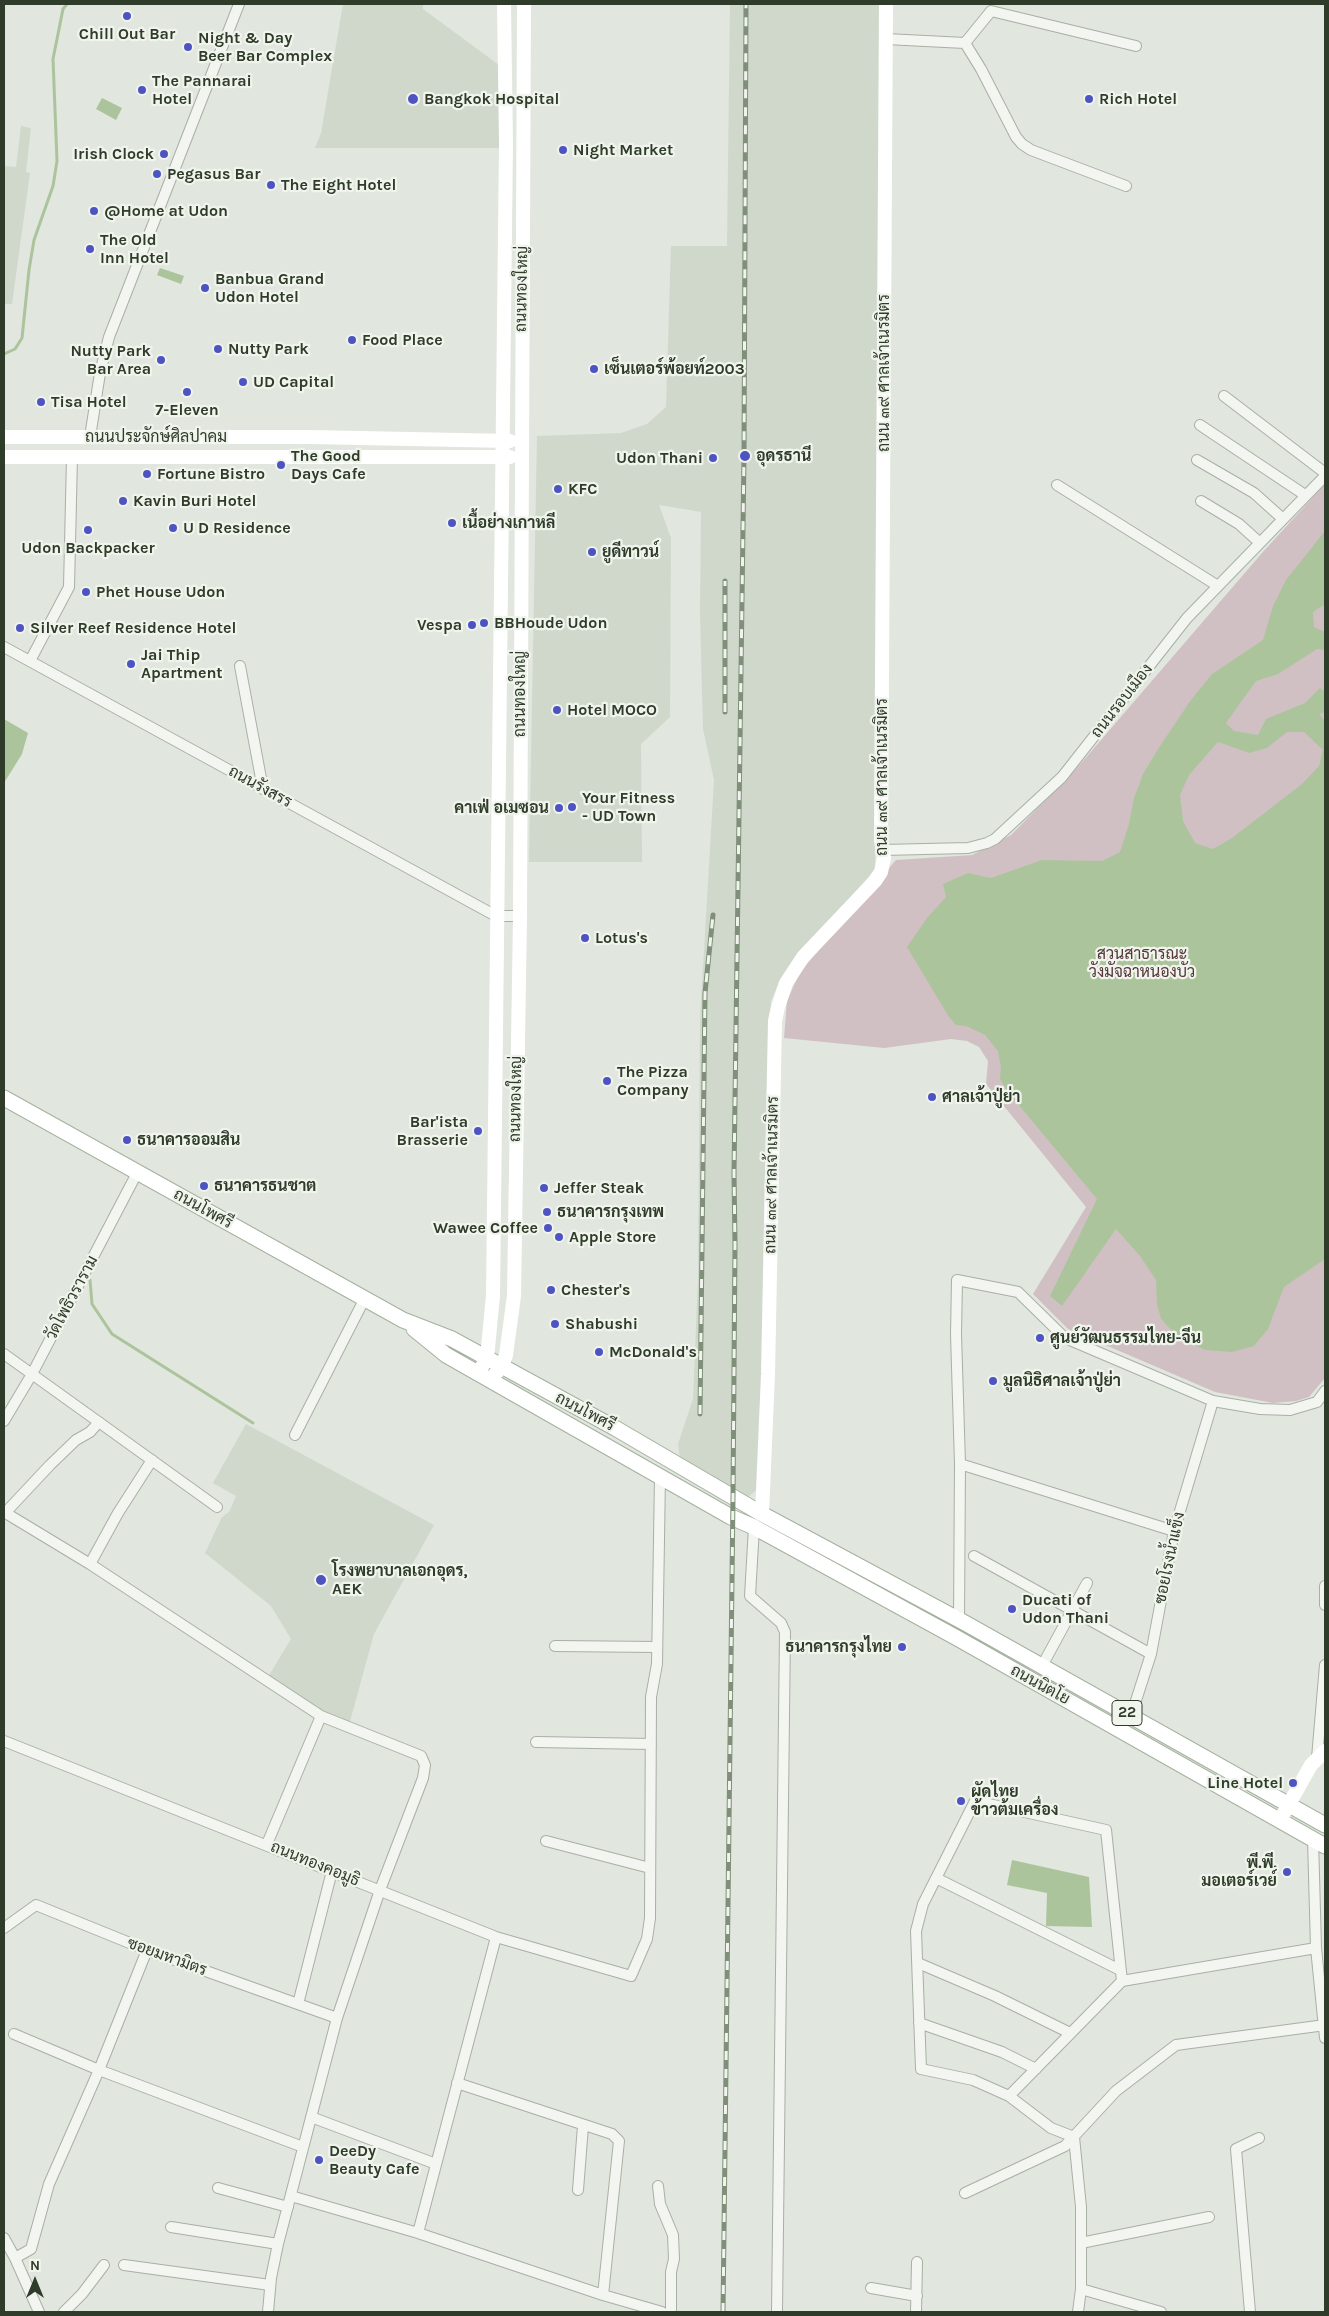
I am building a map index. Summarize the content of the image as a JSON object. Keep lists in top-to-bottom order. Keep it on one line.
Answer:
{"streets":{"main road":["ถนนโพศรี","ถนนนิตโย","22"],"street":["ถนนทองใหญ่","ถนน ๓๙ ศาลเจ้าเนรมิตร","ถนนประจักษ์ศิลปาคม","ถนนรอบเมือง","ถนนรังสรร","วัดโพธิวราราม","ซอยโรงน้ำแข็ง","ถนนทองคอมูธิ","ซอยมหามิตร"]},"crossings":[["ถนนทองใหญ่","ถนนประจักษ์ศิลปาคม"],["ถนนทองใหญ่","ถนนรังสรร"],["ถนนทองใหญ่","ถนนโพศรี"],["ถนน ๓๙ ศาลเจ้าเนรมิตร","ถนนรอบเมือง"],["ถนน ๓๙ ศาลเจ้าเนรมิตร","ถนนโพศรี"],["ถนน ๓๙ ศาลเจ้าเนรมิตร","ถนนนิตโย"],["ถนนโพศรี","วัดโพธิวราราม"],["ถนนโพศรี","ถนนนิตโย"],["ซอยโรงน้ำแข็ง","ถนนนิตโย"]],"parks":["สวนสาธารณะ วังมัจฉาหนองบัว"],"places":["Chill Out Bar","Night & Day Beer Bar Complex","The Pannarai Hotel","Bangkok Hospital","Rich Hotel","Night Market","Irish Clock","Pegasus Bar","The Eight Hotel","@Home at Udon","The Old Inn Hotel","Banbua Grand Udon Hotel","Food Place","Nutty Park","Nutty Park Bar Area","เซ็นเตอร์พ้อยท์2003","UD Capital","7-Eleven","Tisa Hotel","อุดรธานี","Udon Thani","The Good Days Cafe","Fortune Bistro","KFC","Kavin Buri Hotel","เนื้อย่างเกาหลี","U D Residence","Udon Backpacker","ยูดีทาวน์","Phet House Udon","BBHoude Udon","Vespa","Silver Reef Residence Hotel","Jai Thip Apartment","Hotel MOCO","Your Fitness - UD Town","คาเฟ่ อเมซอน","Lotus's","The Pizza Company","ศาลเจ้าปู่ย่า","Bar'ista Brasserie","ธนาคารออมสิน","ธนาคารธนชาต","Jeffer Steak","ธนาคารกรุงเทพ","Wawee Coffee","Apple Store","Chester's","Shabushi","ศูนย์วัฒนธรรมไทย-จีน","McDonald's","มูลนิธิศาลเจ้าปู่ย่า","โรงพยาบาลเอกอุดร, AEK","Ducati of Udon Thani","ธนาคารกรุงไทย","Line Hotel","ผัดไทย ข้าวต้มเครื่อง","พี.พี. มอเตอร์เวย์","DeeDy Beauty Cafe"],"north":"top"}
